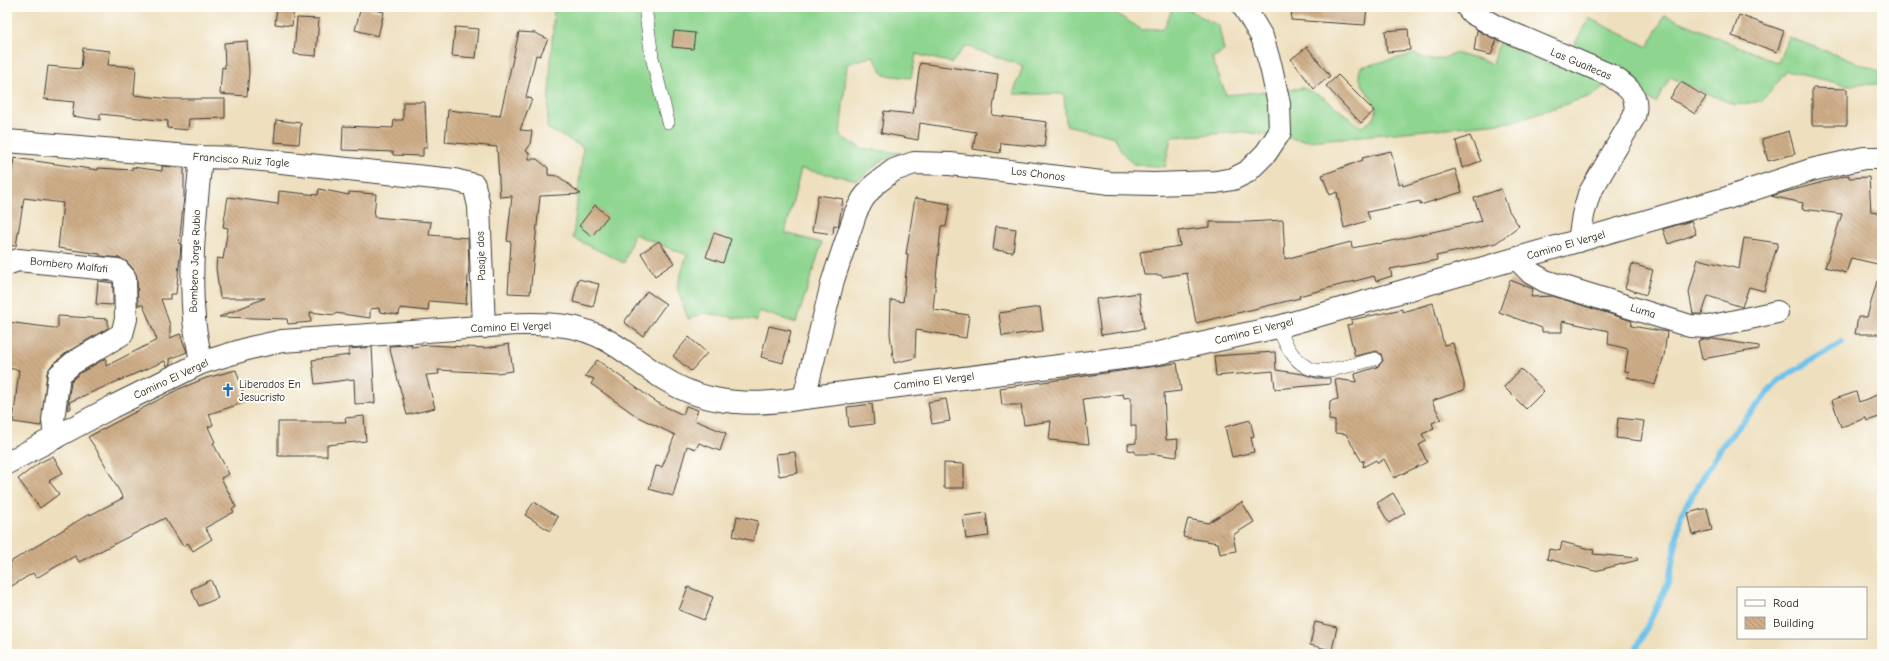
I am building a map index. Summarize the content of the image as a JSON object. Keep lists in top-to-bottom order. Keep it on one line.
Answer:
{"streets":{"street":["Las Guaitecas","Francisco Ruiz Tagle","Los Chonos","Camino El Vergel","Pasaje dos","Bombero Jorge Rubio","Bombero Malfati","Luma"]},"crossings":[["Las Guaitecas","Camino El Vergel"],["Francisco Ruiz Tagle","Pasaje dos"],["Francisco Ruiz Tagle","Bombero Jorge Rubio"],["Los Chonos","Camino El Vergel"],["Camino El Vergel","Pasaje dos"],["Camino El Vergel","Bombero Jorge Rubio"],["Camino El Vergel","Bombero Malfati"],["Camino El Vergel","Luma"]],"places":{"church":["Liberados En Jesucristo"]},"legend":["Road","Building"]}
